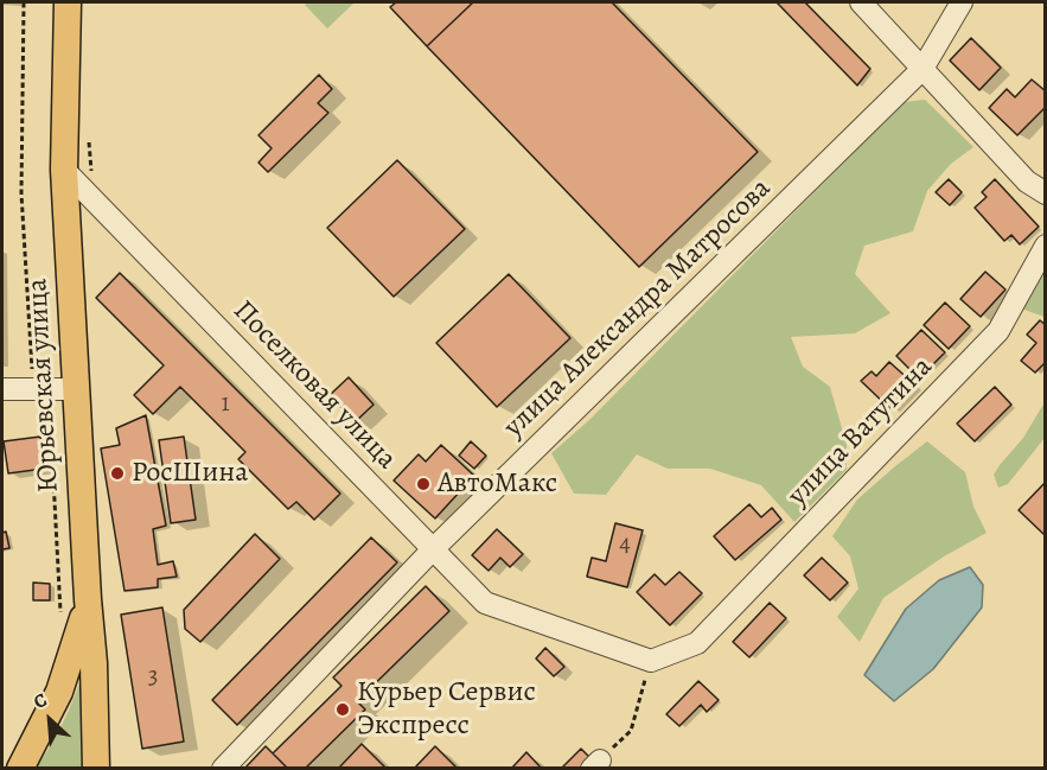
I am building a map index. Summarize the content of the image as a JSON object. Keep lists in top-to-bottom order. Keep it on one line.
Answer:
{"streets":{"main road":["Юрьевская улица"],"street":["улица Александра Матросова","Поселковая улица","улица Ватутина"]},"crossings":[["улица Александра Матросова","Поселковая улица"],["Юрьевская улица","Поселковая улица"],["Поселковая улица","улица Ватутина"]],"places":["РосШина","АвтоМакс","Курьер Сервис Экспресс"],"house_numbers":["1","4","3"],"north":"top left"}
